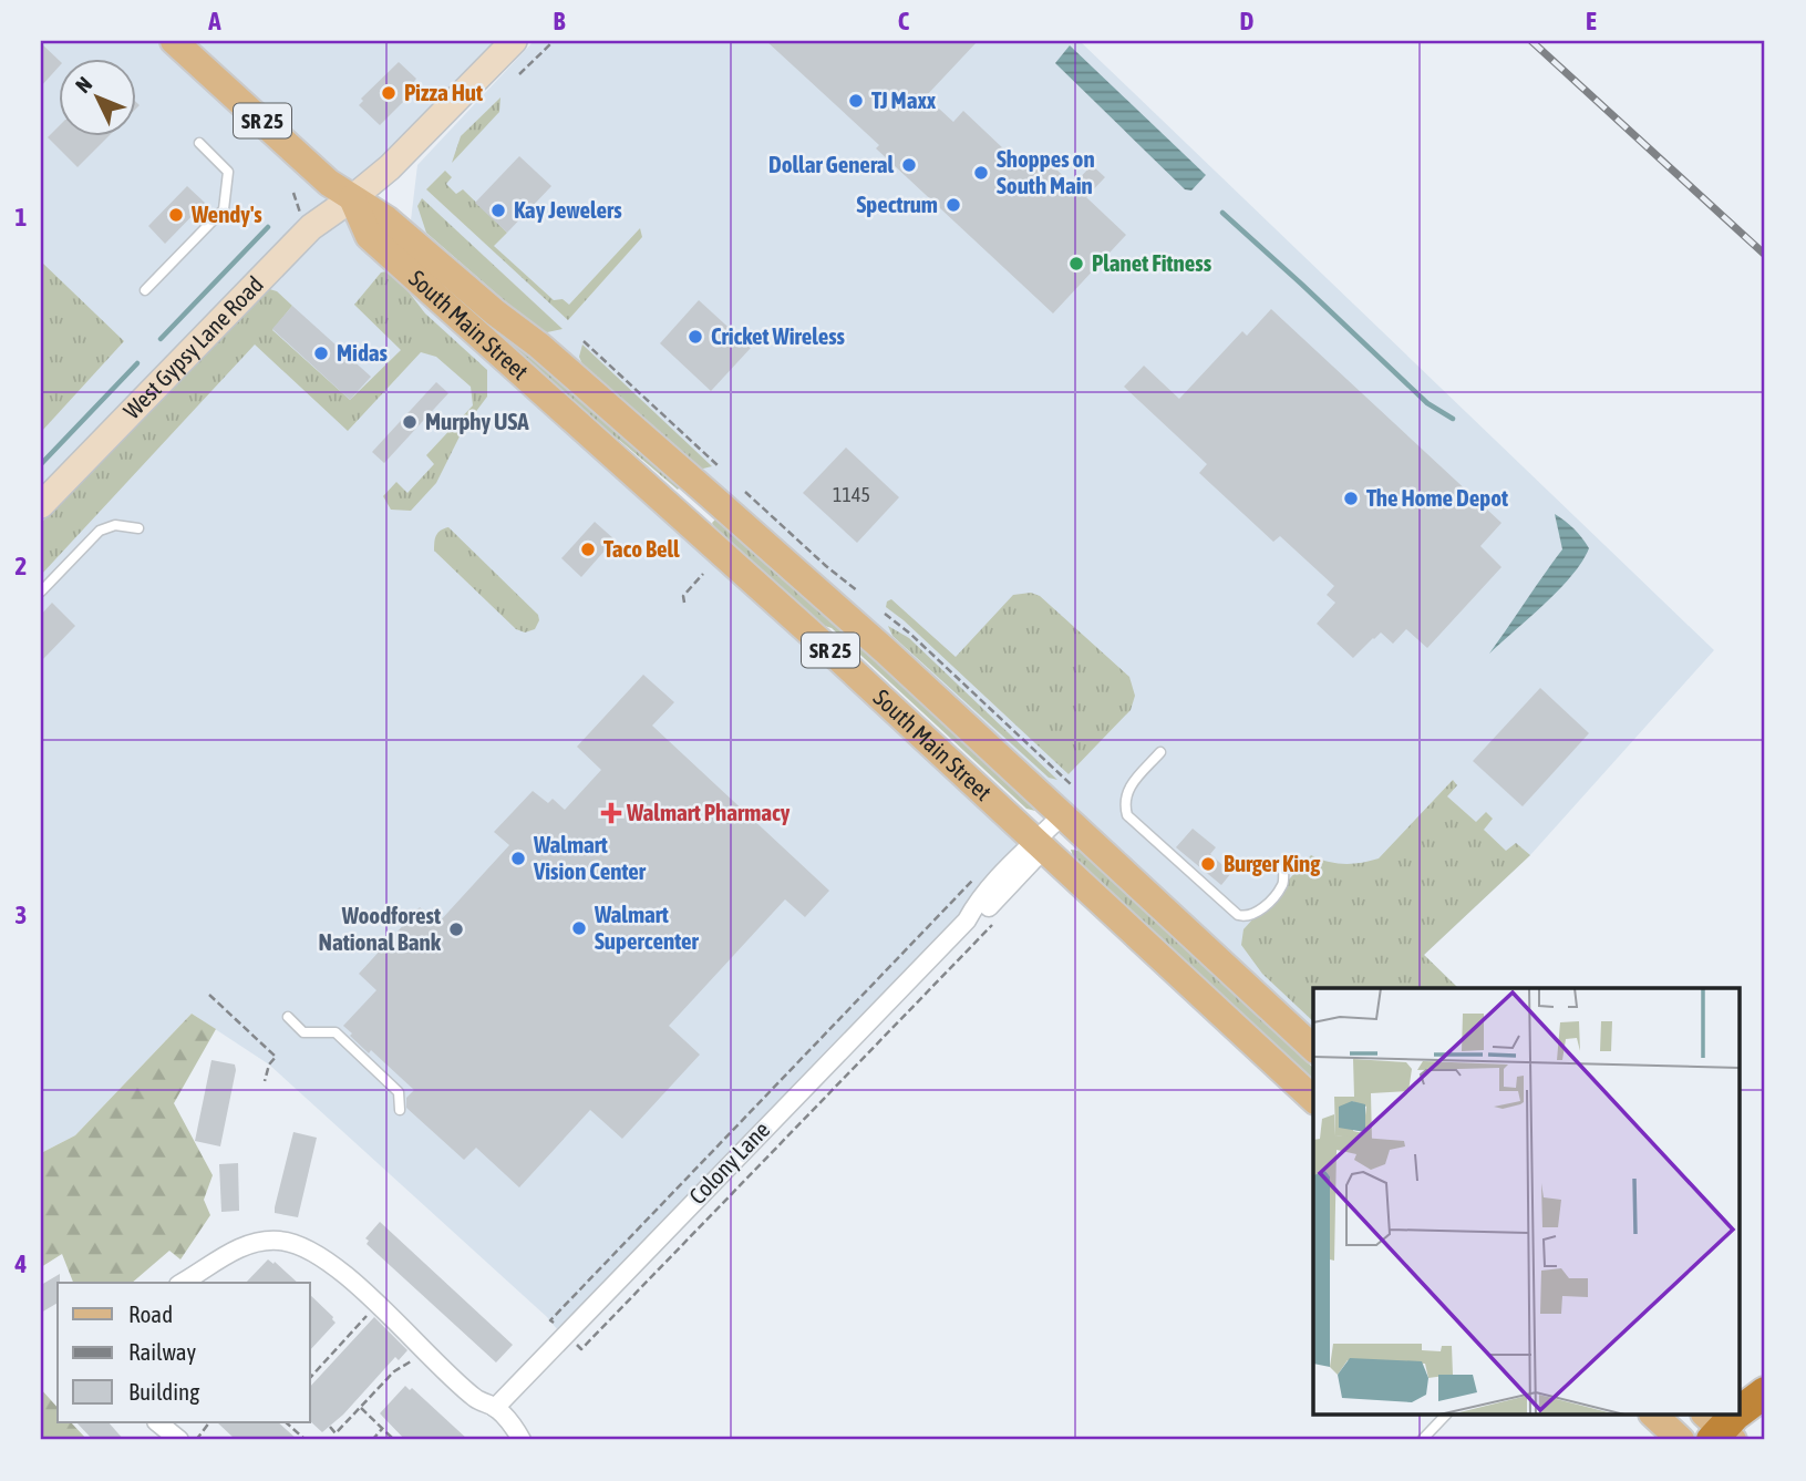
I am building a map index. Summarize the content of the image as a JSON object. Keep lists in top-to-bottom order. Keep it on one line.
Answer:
{"streets":{"main road":["SR 25","South Main Street","West Gypsy Lane Road"],"street":["Colony Lane"]},"crossings":[["South Main Street","West Gypsy Lane Road"],["South Main Street","Colony Lane"]],"places":{"other":["Pizza Hut","TJ Maxx","Dollar General","Shoppes on South Main","Spectrum","Kay Jewelers","Wendy's","Planet Fitness","Cricket Wireless","Midas","Murphy USA","The Home Depot","Taco Bell","Walmart Vision Center","Burger King","Walmart Supercenter","Woodforest National Bank"],"health":["Walmart Pharmacy"]},"house_numbers":["1145"],"legend":["Road","Railway","Building"],"north":"top left","grid":{"columns":["A","B","C","D","E"],"rows":["1","2","3","4"]}}
